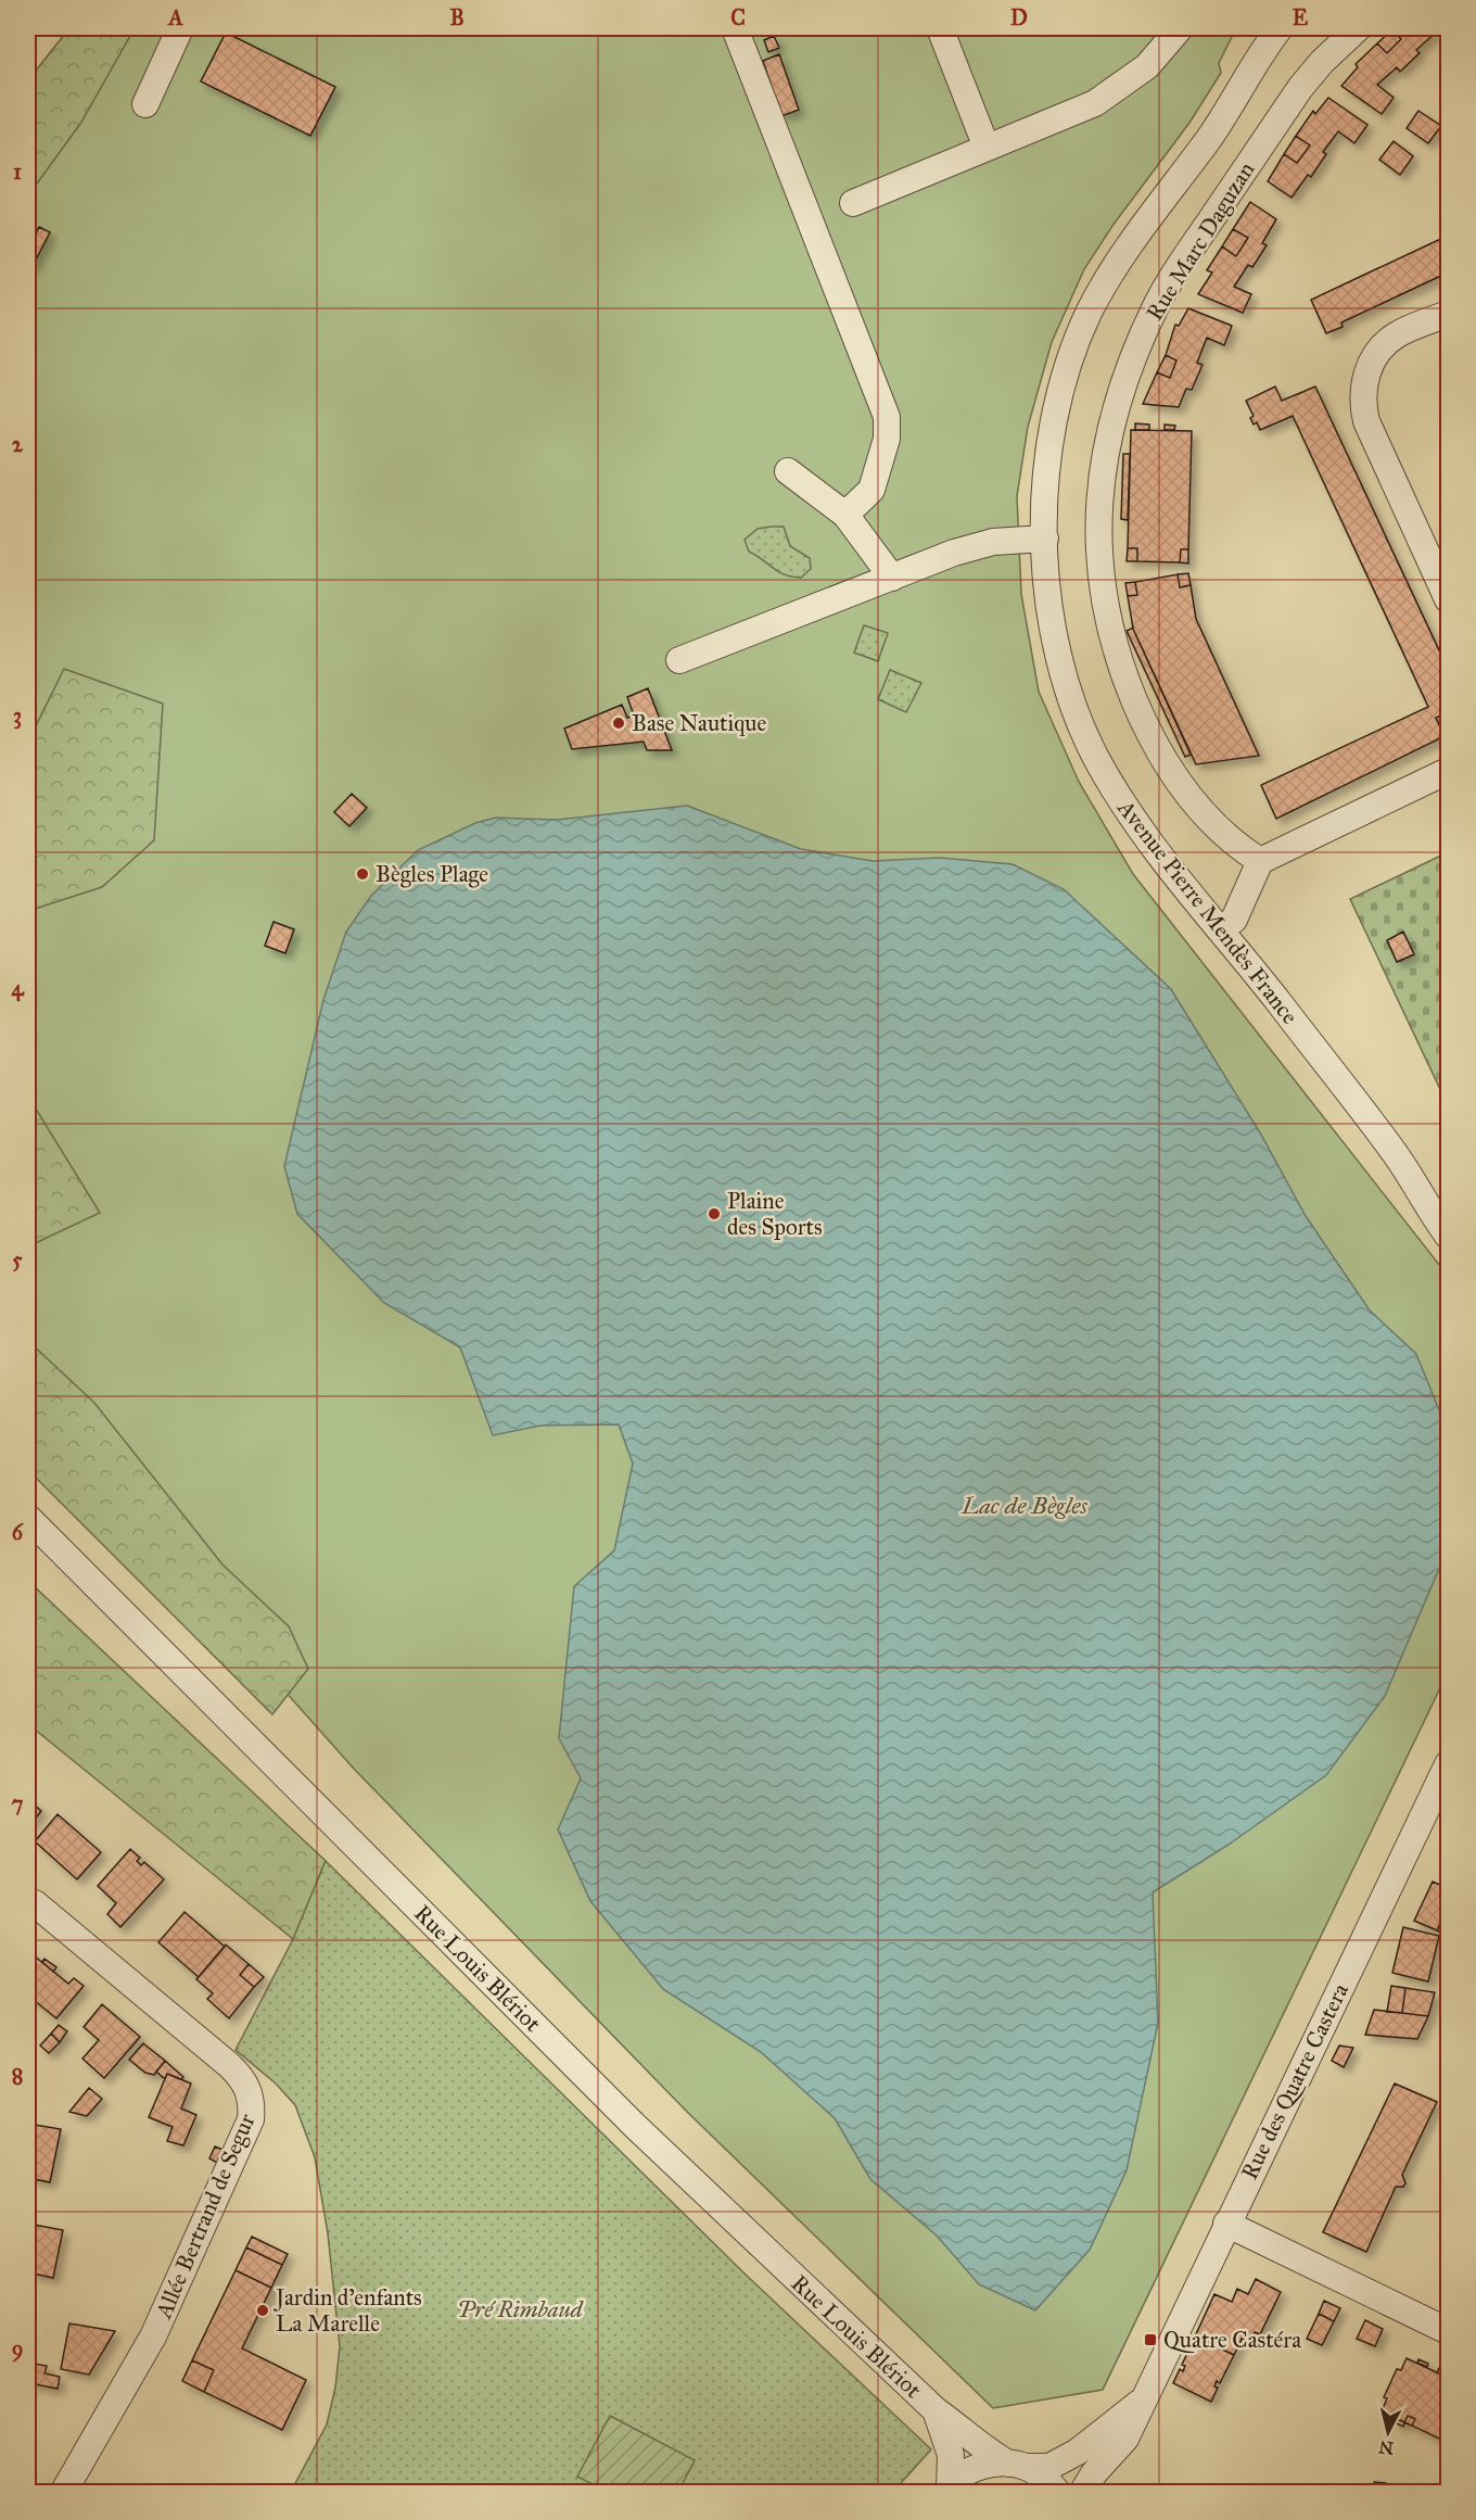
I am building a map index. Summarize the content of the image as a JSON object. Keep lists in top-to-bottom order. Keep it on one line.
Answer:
{"streets":{"street":["Rue Marc Daguzan","Avenue Pierre Mendès France","Rue Louis Blériot","Rue des Quatre Castera","Allée Bertrand de Segur"]},"crossings":[["Rue Louis Blériot","Rue des Quatre Castera"]],"water":["Lac de Bègles"],"parks":["Pré Rimbaud"],"places":{"other":["Base Nautique","Bègles Plage","Plaine des Sports","Jardin d'enfants La Marelle"],"transit":["Quatre Castéra"]},"north":"bottom","grid":{"columns":["A","B","C","D","E"],"rows":["1","2","3","4","5","6","7","8","9"]}}
